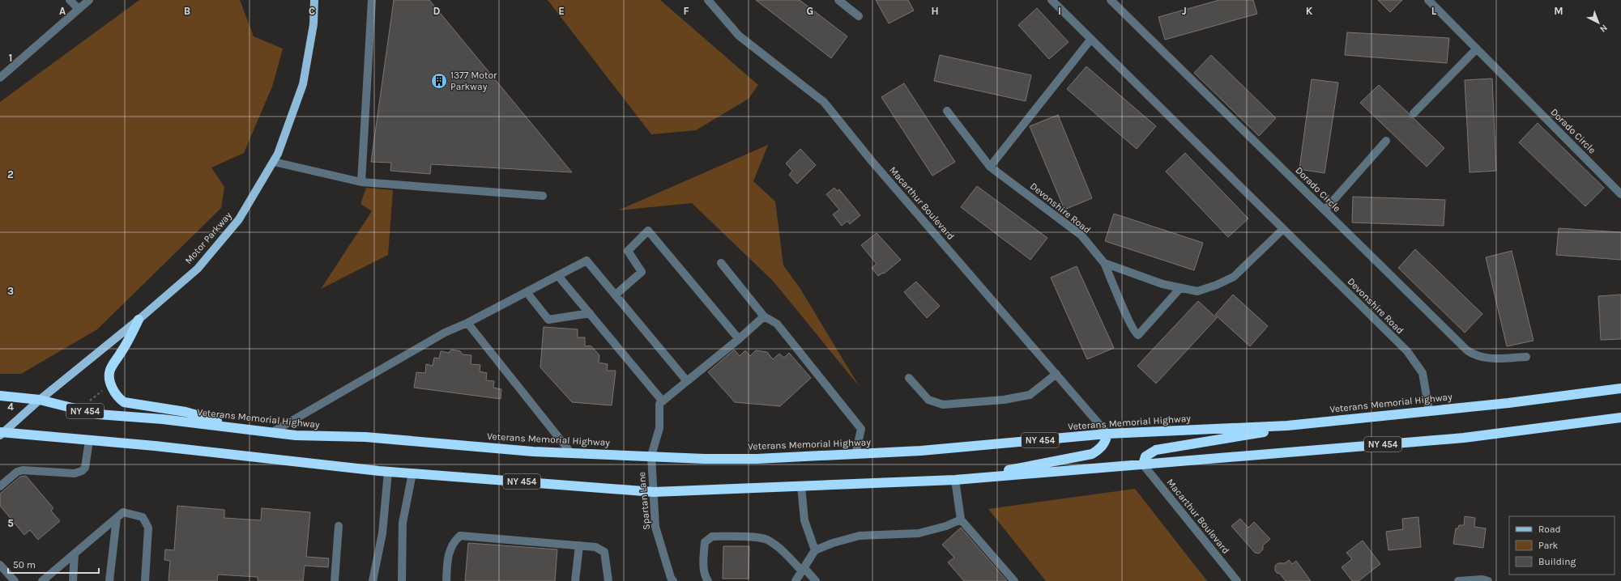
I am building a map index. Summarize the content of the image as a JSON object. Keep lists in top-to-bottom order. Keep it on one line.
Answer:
{"streets":{"highway":["Veterans Memorial Highway","NY 454"],"main road":["Motor Parkway"],"street":["Dorado Circle","Macarthur Boulevard","Devonshire Road","Spartan Lane"]},"crossings":[["Macarthur Boulevard","Veterans Memorial Highway"],["Macarthur Boulevard","NY 454"],["Devonshire Road","Veterans Memorial Highway"],["Motor Parkway","Veterans Memorial Highway"],["Motor Parkway","NY 454"],["Veterans Memorial Highway","Spartan Lane"],["NY 454","Spartan Lane"]],"places":{"building":["1377 Motor Parkway"]},"legend":["Road","Park","Building"],"scale_bar":"50 m","north":"bottom right","grid":{"columns":["A","B","C","D","E","F","G","H","I","J","K","L","M"],"rows":["1","2","3","4","5"]}}
